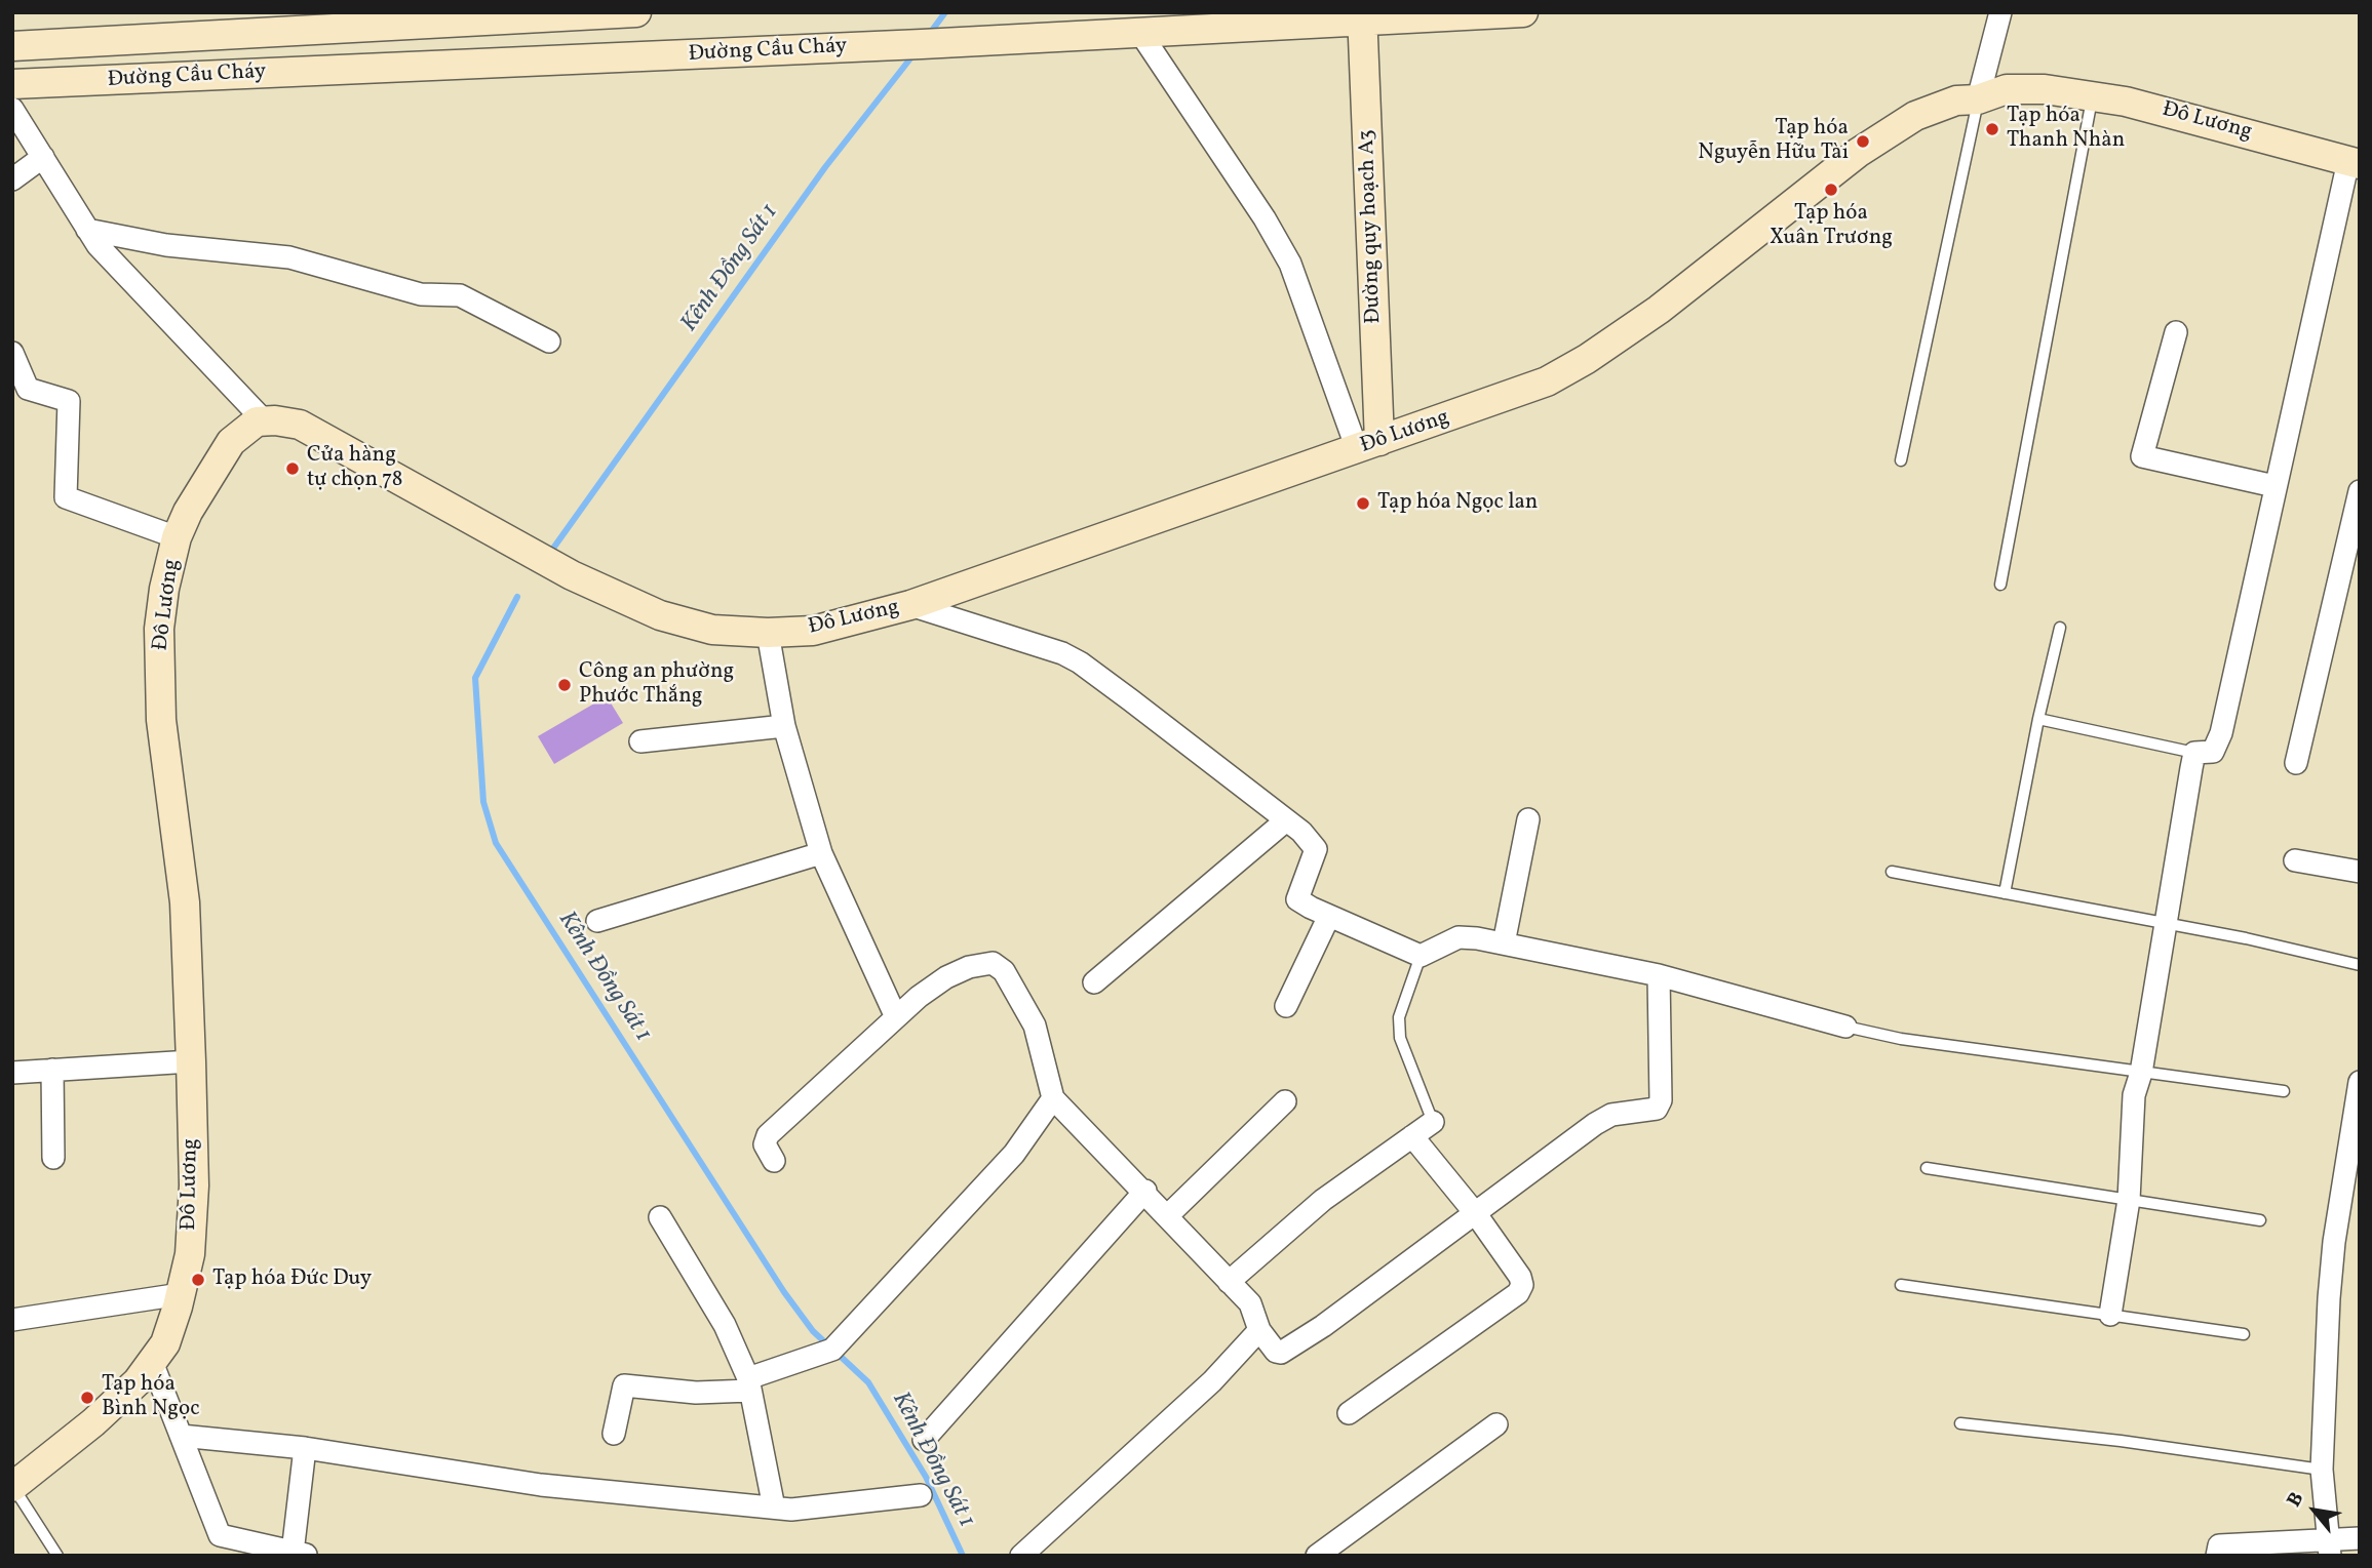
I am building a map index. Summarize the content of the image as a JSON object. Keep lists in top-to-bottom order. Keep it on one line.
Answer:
{"streets":{"street":["Đường Cầu Cháy","Đô Lương","Đường quy hoạch A3"]},"crossings":[["Đường Cầu Cháy","Đường quy hoạch A3"],["Đô Lương","Đường quy hoạch A3"]],"water":["Kênh Đồng Sát 1"],"places":["Tạp hóa Thanh Nhàn","Tạp hóa Nguyễn Hữu Tài","Tạp hóa Xuân Trương","Cửa hàng tự chọn 78","Tạp hóa Ngọc lan","Công an phường Phước Thắng","Tạp hóa Đức Duy","Tạp hóa Bình Ngọc"],"north":"top left"}
